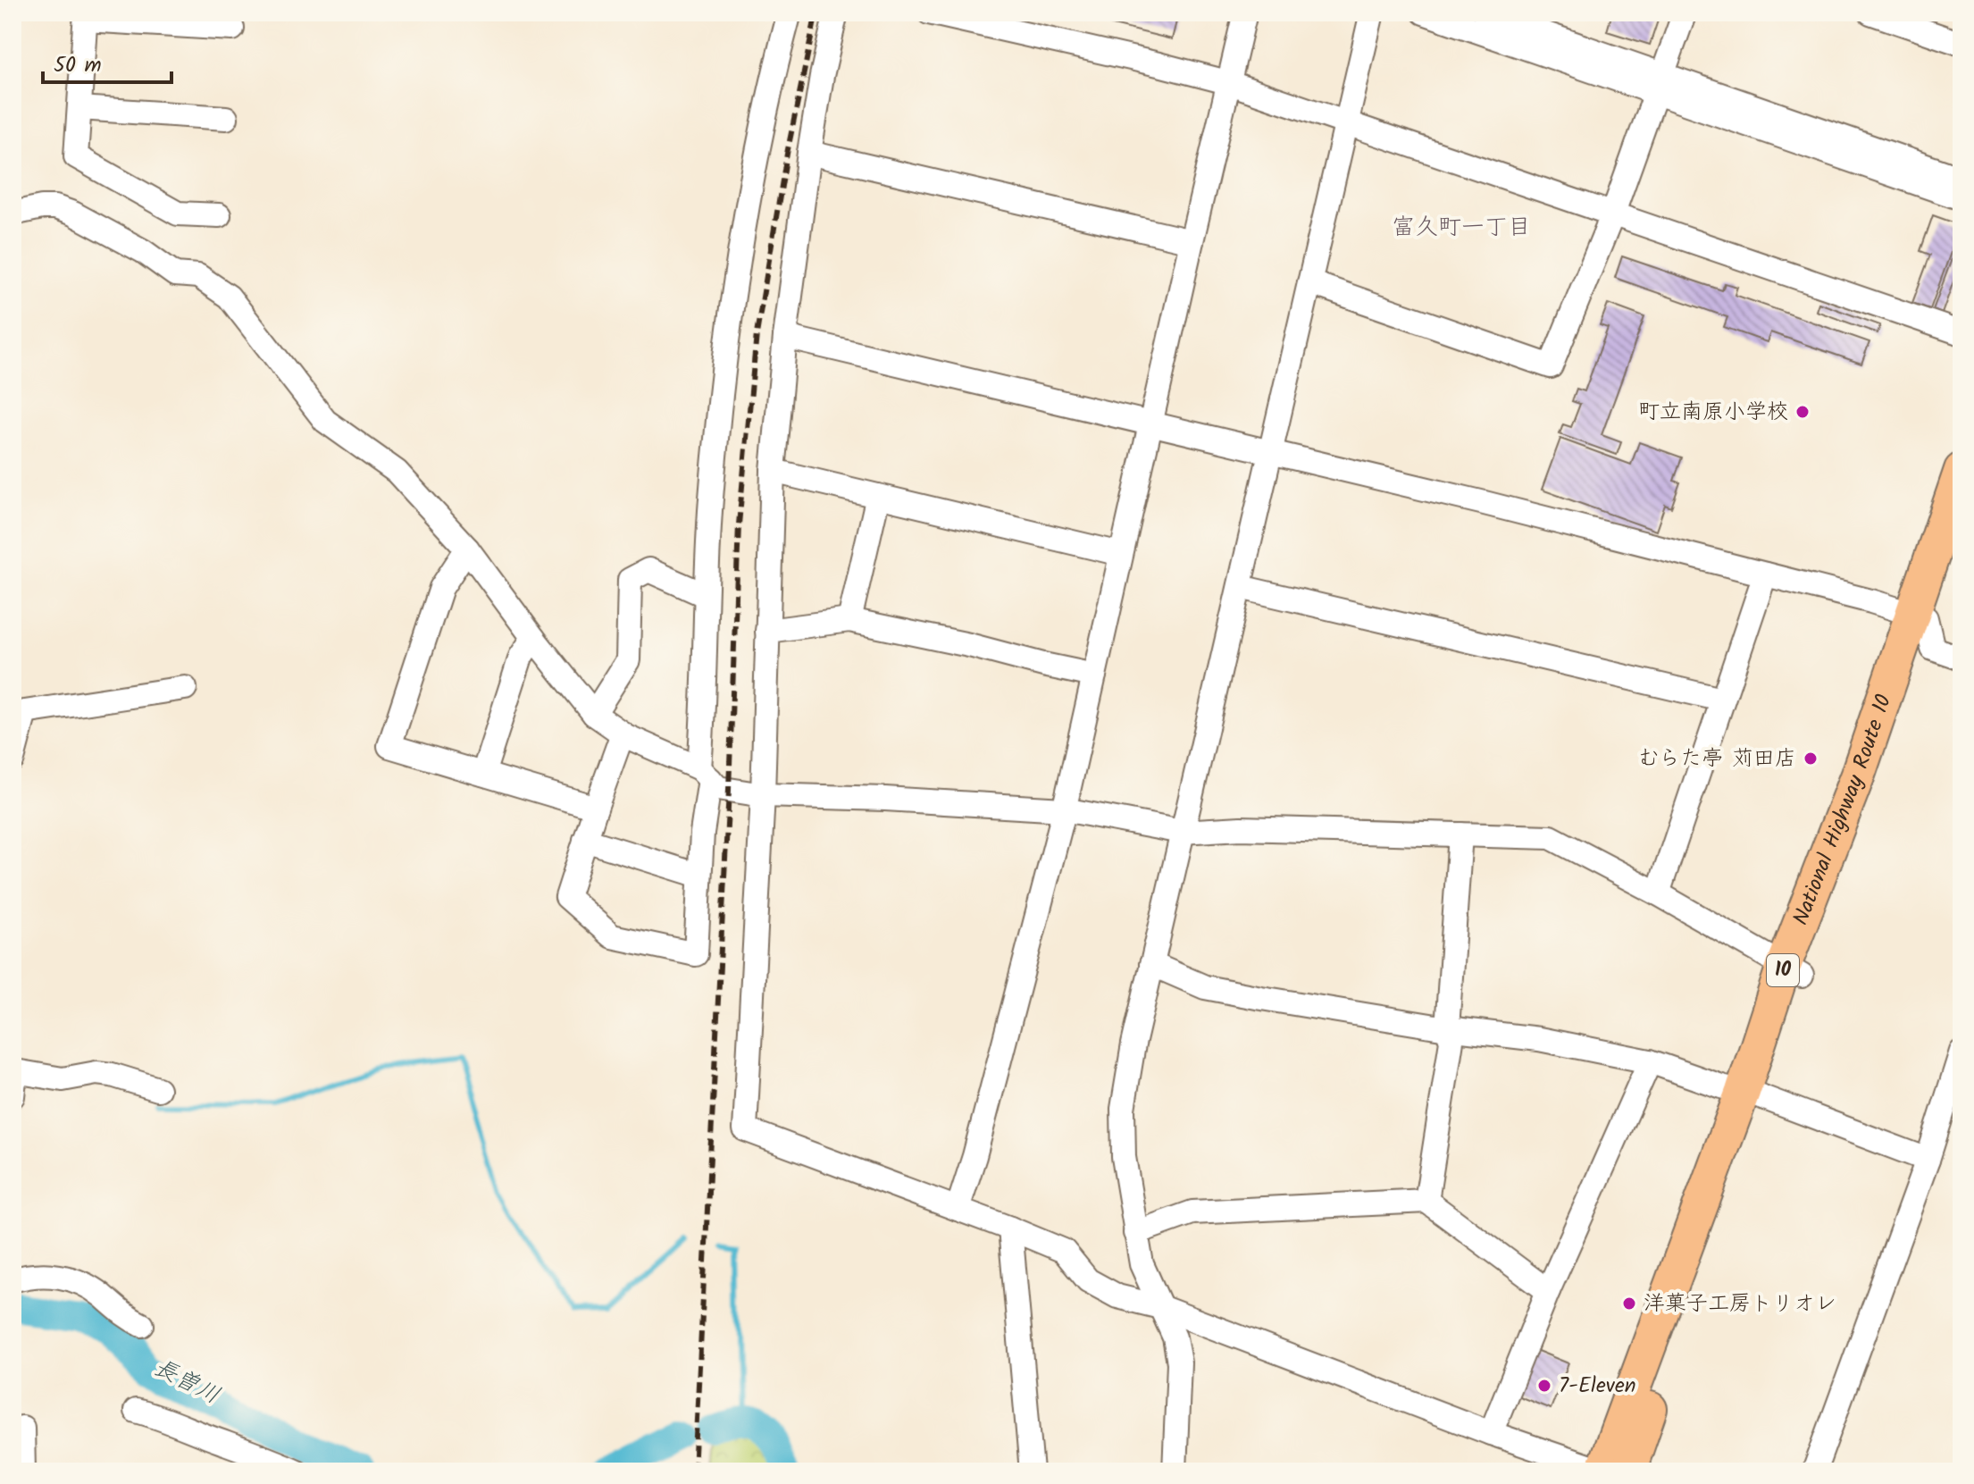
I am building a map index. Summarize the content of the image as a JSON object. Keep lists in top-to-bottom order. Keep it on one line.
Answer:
{"streets":{"highway":["National Highway Route 10","10"]},"districts":["富久町一丁目"],"water":["長曽川"],"places":["町立南原小学校","むらた亭 苅田店","洋菓子工房トリオレ","7-Eleven"],"scale_bar":"50 m"}
